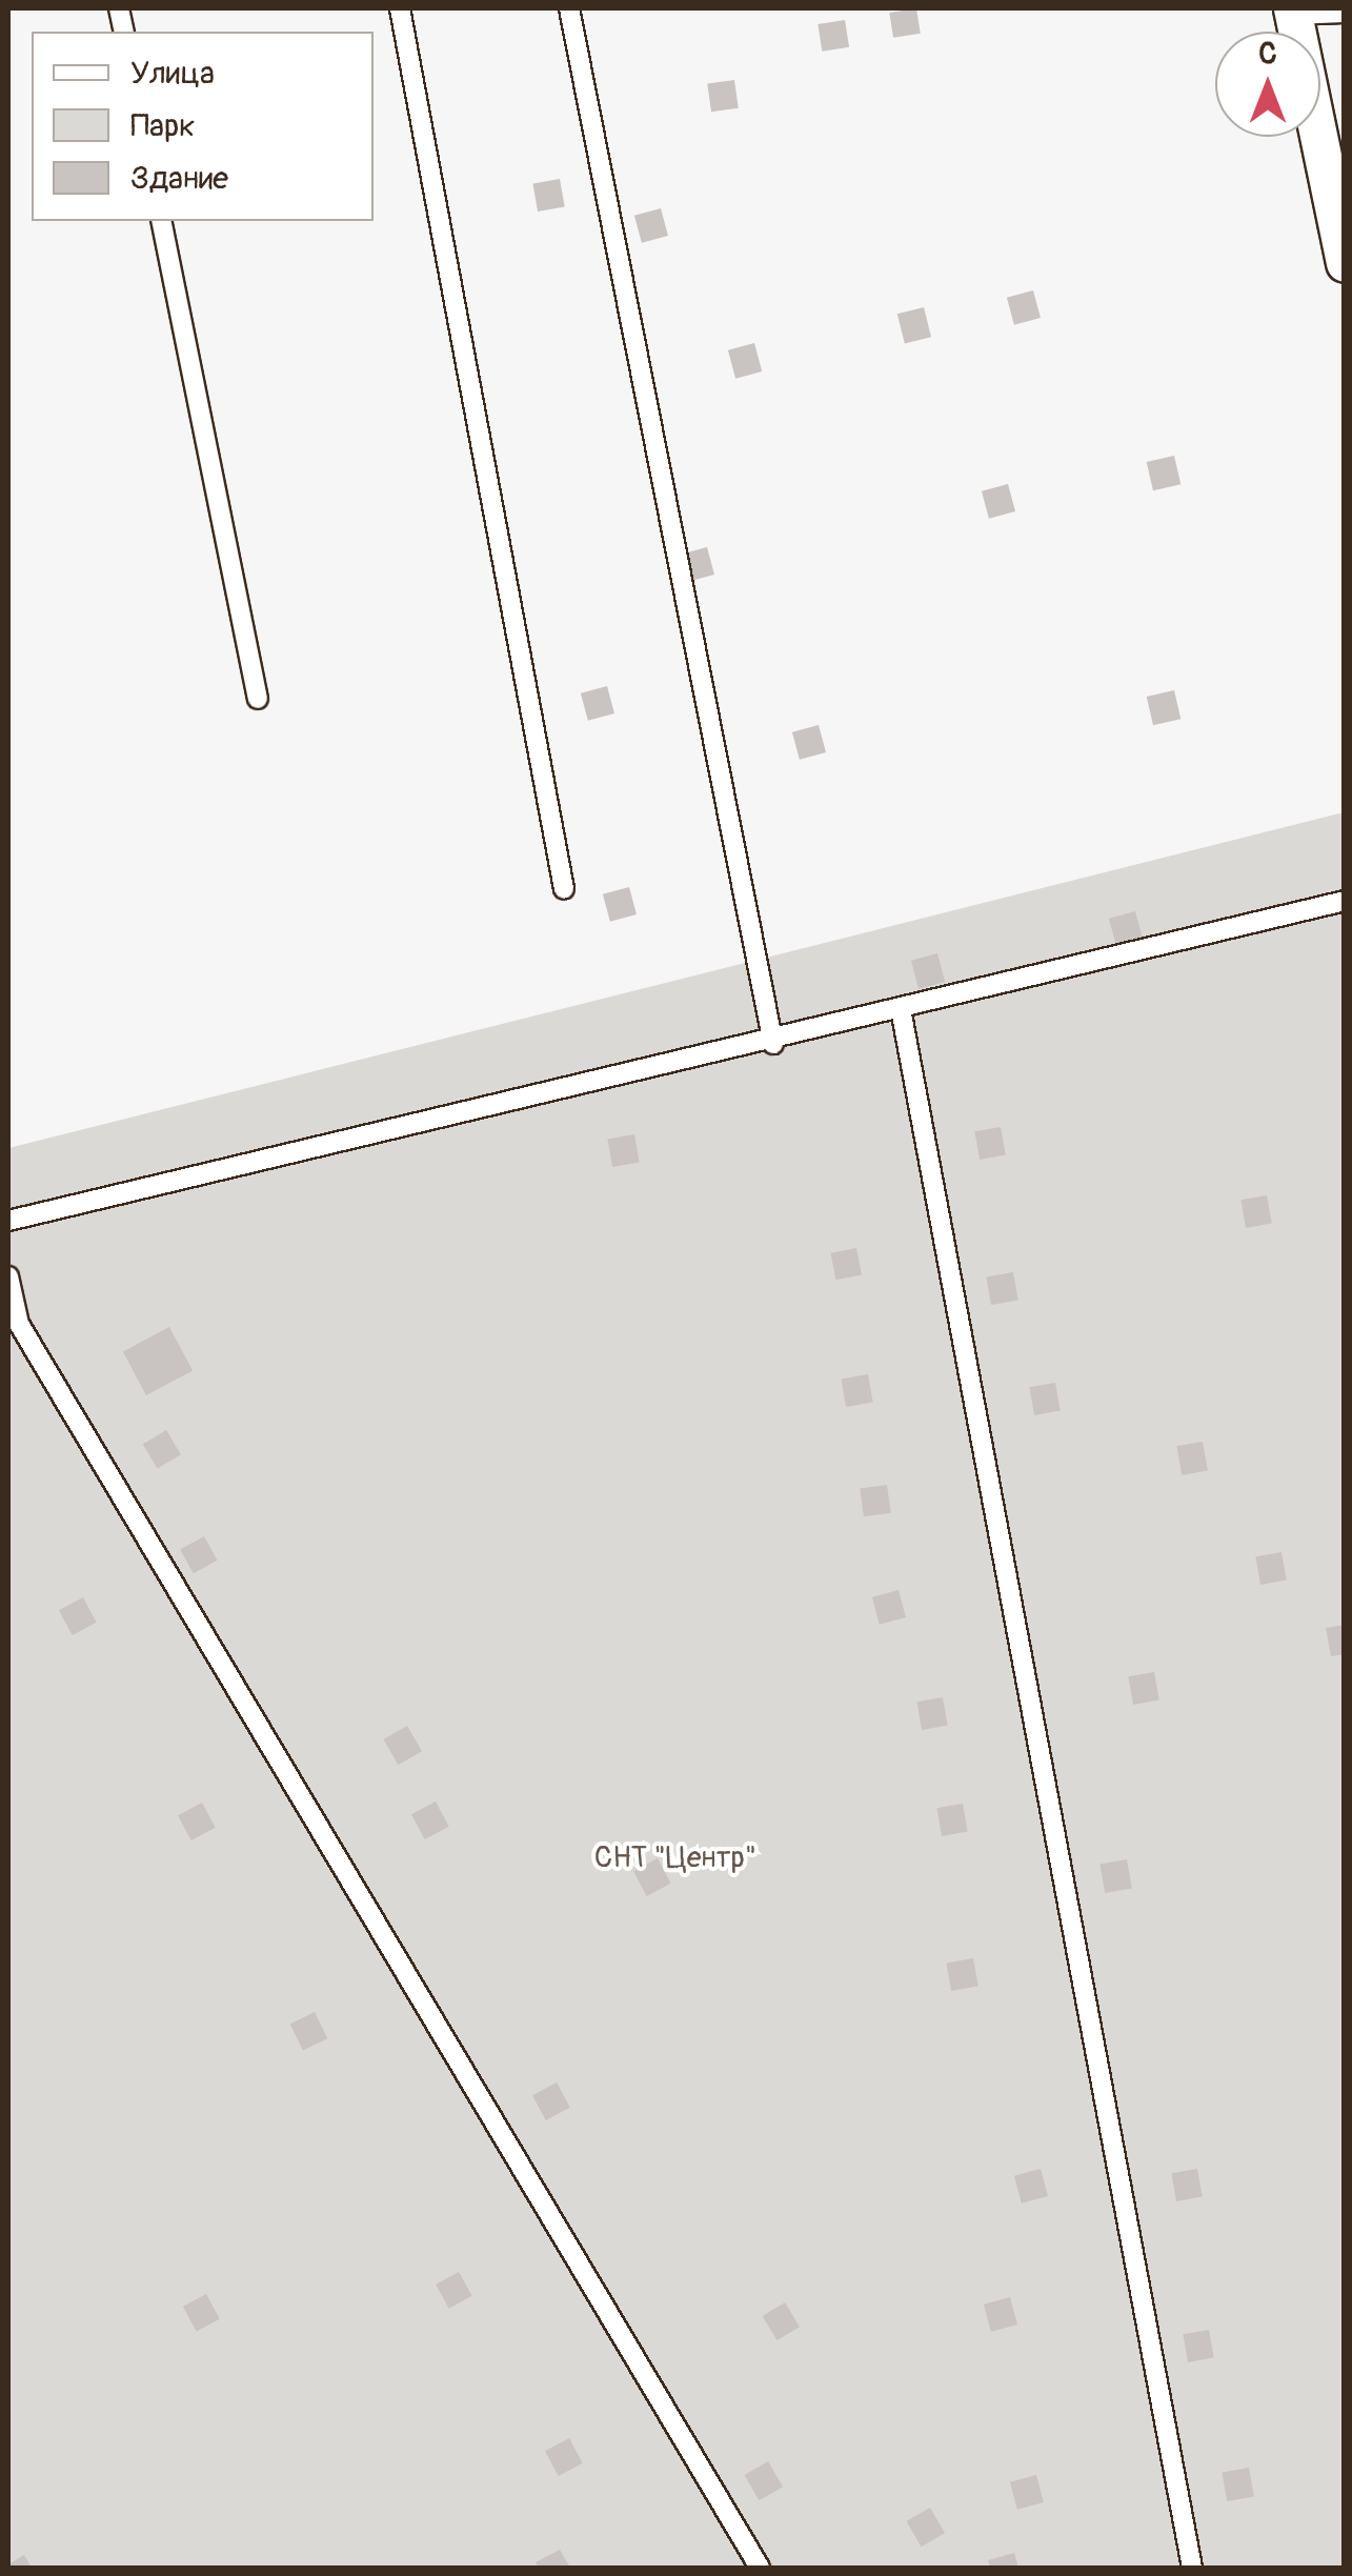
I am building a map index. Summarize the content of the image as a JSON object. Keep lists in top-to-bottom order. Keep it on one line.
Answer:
{"parks":["СНТ \"Центр\""],"legend":["Улица","Парк","Здание"],"north":"top"}
